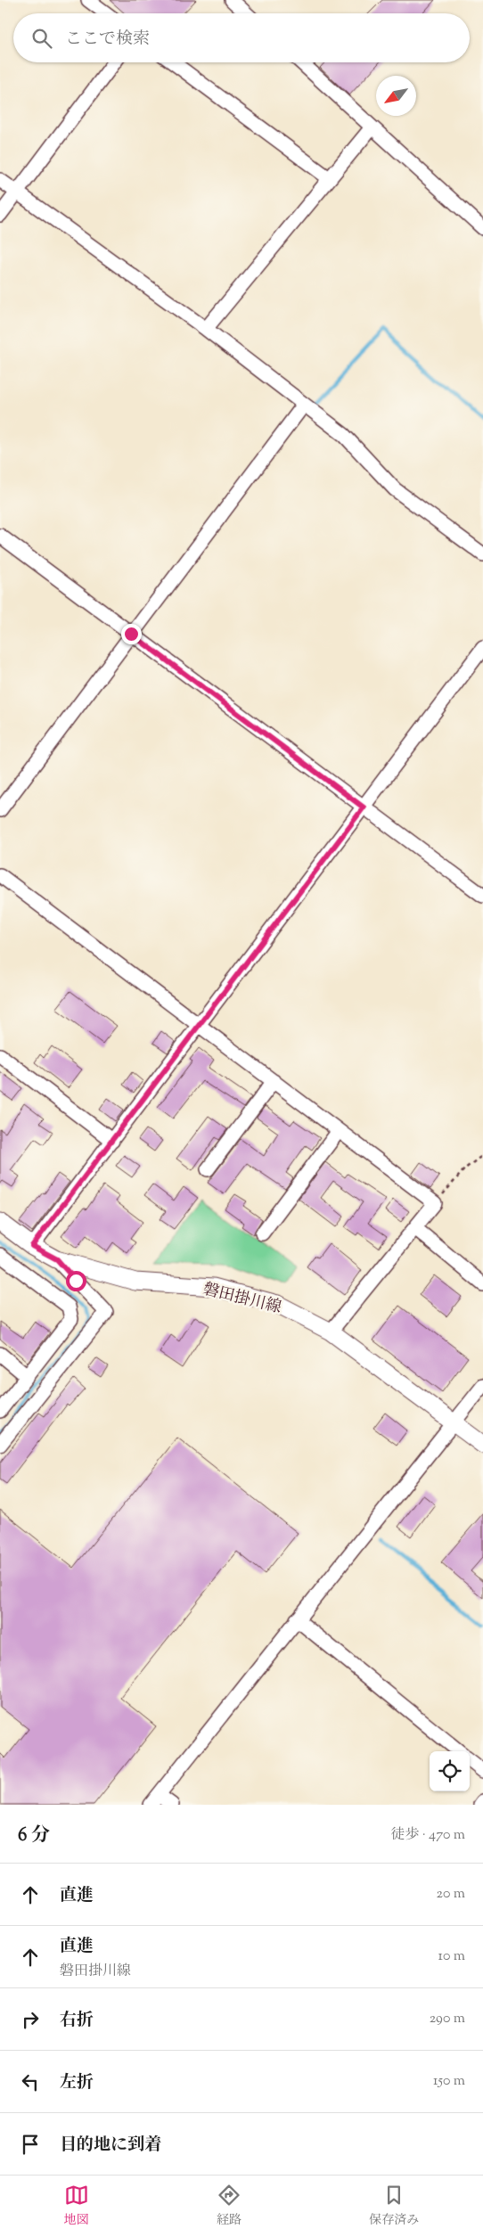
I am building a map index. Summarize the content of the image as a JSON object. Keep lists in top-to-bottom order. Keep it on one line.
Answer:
{"streets":{"main road":["磐田掛川線"]},"north":"bottom left","page":{"search":"ここで検索","heading":["6 分","徒歩 · 470 m"],"list":[["直進","20 m"],["直進","磐田掛川線","10 m"],["右折","290 m"],["左折","150 m"],"目的地に到着"],"nav":["地図","経路","保存済み"]}}
